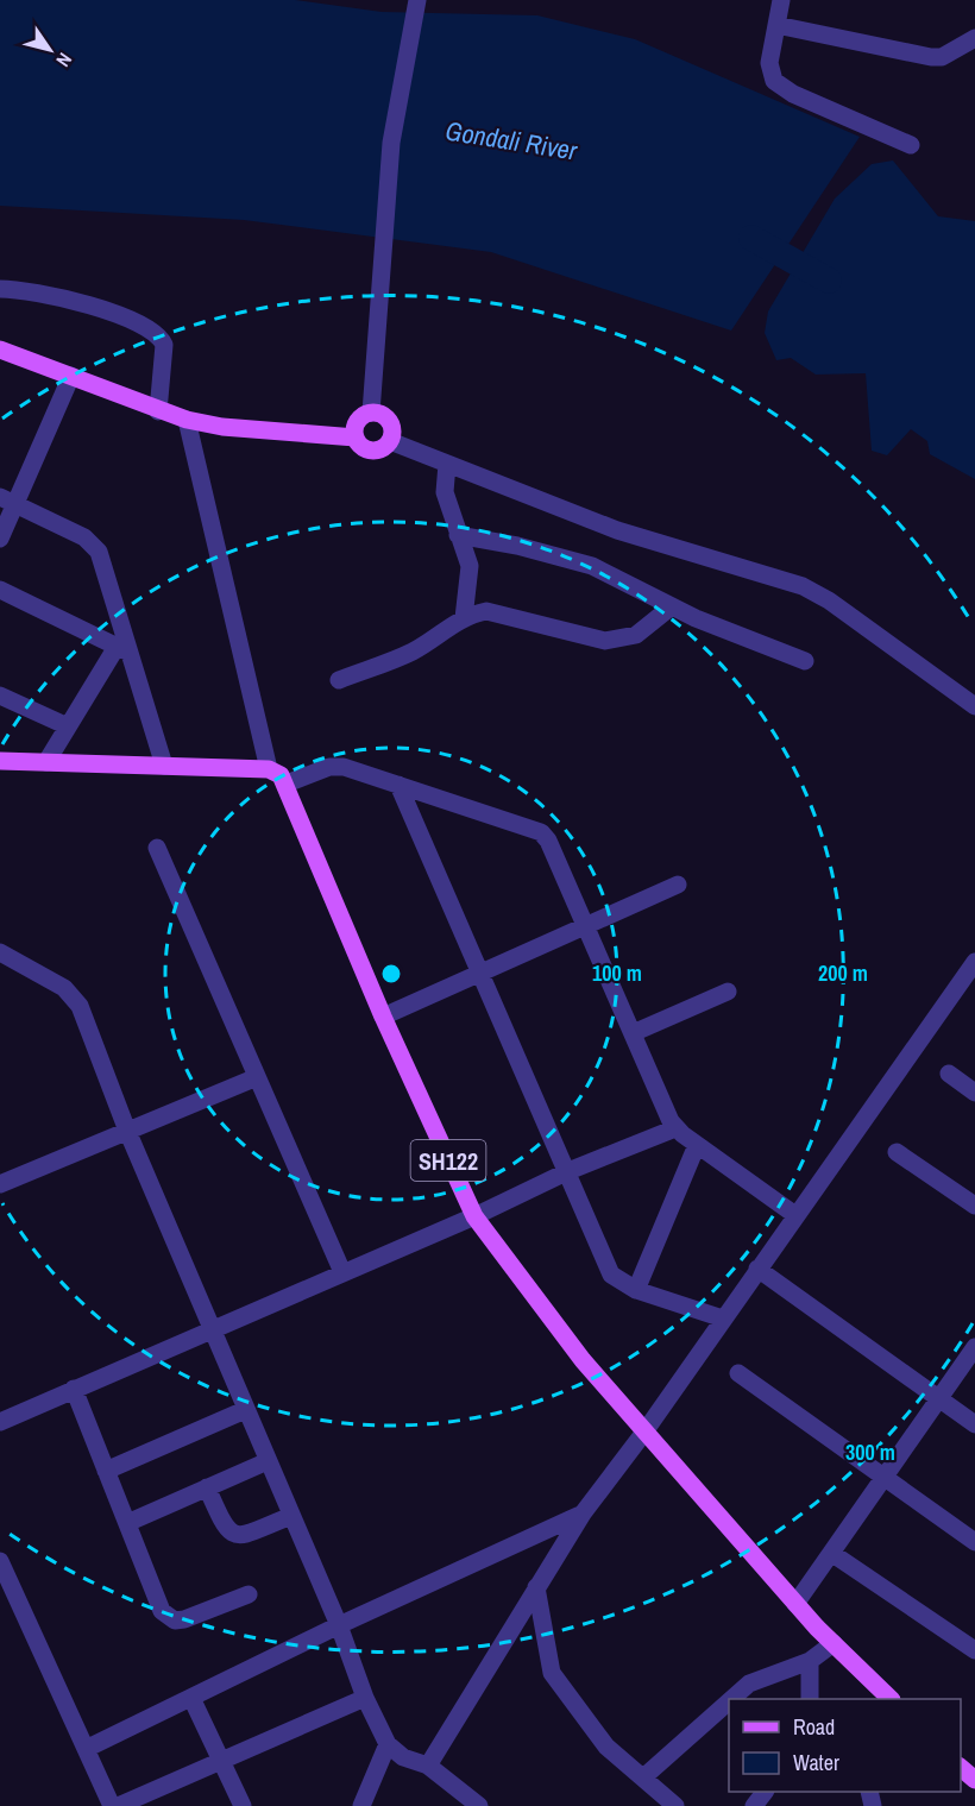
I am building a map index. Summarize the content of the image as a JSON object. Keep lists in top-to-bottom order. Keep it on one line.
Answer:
{"streets":{"main road":["SH122"]},"water":["Gondali River"],"legend":["Road","Water"],"north":"bottom right","rings":["100 m","200 m","300 m"]}
